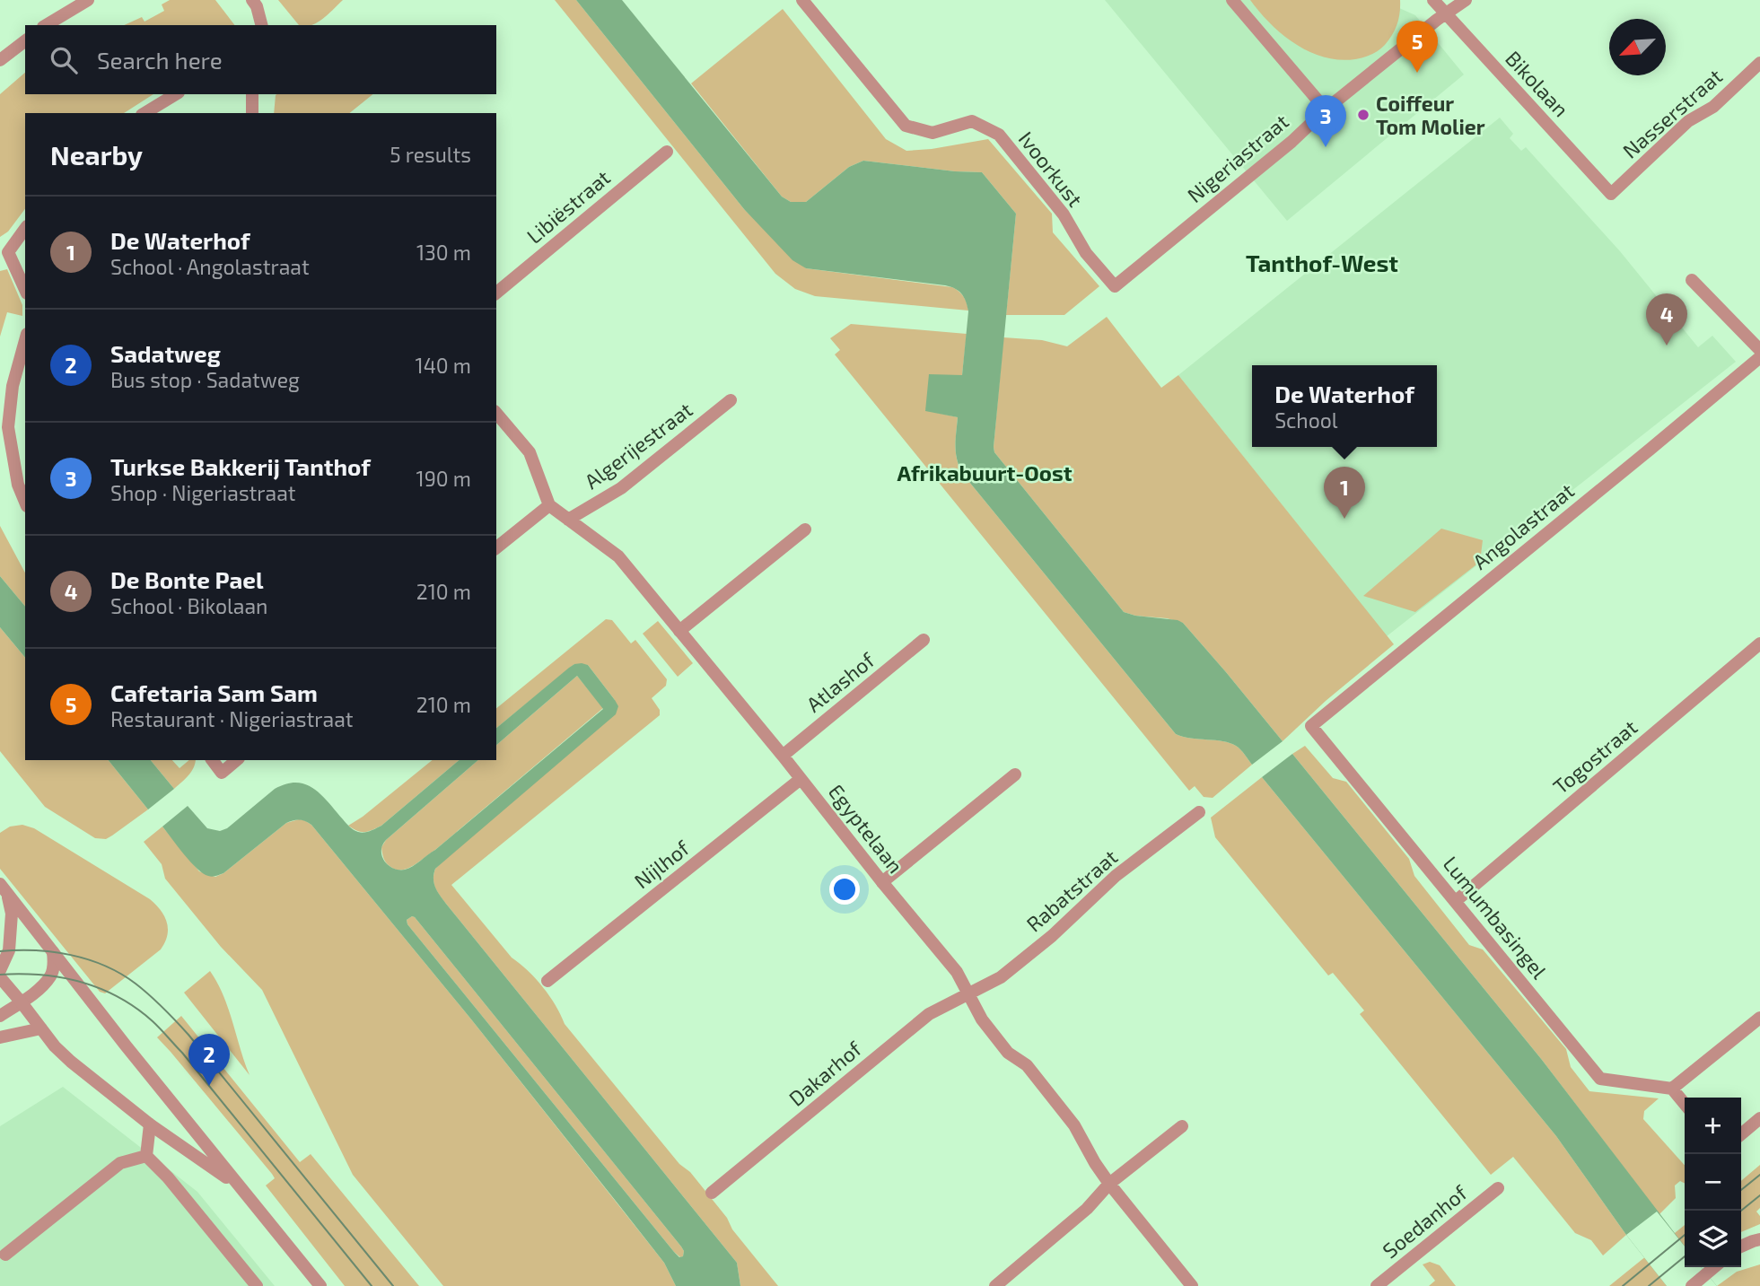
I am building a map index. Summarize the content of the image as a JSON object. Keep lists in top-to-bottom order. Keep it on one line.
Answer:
{"streets":{"street":["Bikolaan","Nasserstraat","Nigeriastraat","Ivoorkust","Libiëstraat","Algerijestraat","Angolastraat","Atlashof","Togostraat","Egyptelaan","Nijlhof","Rabatstraat","Lumumbasingel","Dakarhof","Soedanhof"]},"crossings":[["Bikolaan","Nasserstraat"],["Bikolaan","Nigeriastraat"],["Nigeriastraat","Ivoorkust"],["Algerijestraat","Egyptelaan"],["Angolastraat","Lumumbasingel"],["Atlashof","Egyptelaan"],["Togostraat","Lumumbasingel"],["Egyptelaan","Nijlhof"],["Egyptelaan","Rabatstraat"],["Egyptelaan","Dakarhof"],["Rabatstraat","Dakarhof"]],"districts":["Tanthof-West","Afrikabuurt-Oost"],"places":["Coiffeur Tom Molier"],"north":"bottom left","page":{"pins":["5","3","4","1","2"],"search":"Search here","heading":["Nearby","5 results"],"list":[{"mark":"1","name":"De Waterhof","note":"School · Angolastraat","value":"130 m"},{"mark":"2","name":"Sadatweg","note":"Bus stop · Sadatweg","value":"140 m"},{"mark":"3","name":"Turkse Bakkerij Tanthof","note":"Shop · Nigeriastraat","value":"190 m"},{"mark":"4","name":"De Bonte Pael","note":"School · Bikolaan","value":"210 m"},{"mark":"5","name":"Cafetaria Sam Sam","note":"Restaurant · Nigeriastraat","value":"210 m"}],"popup":["De Waterhof","School"],"map_buttons":["+","−"]}}
